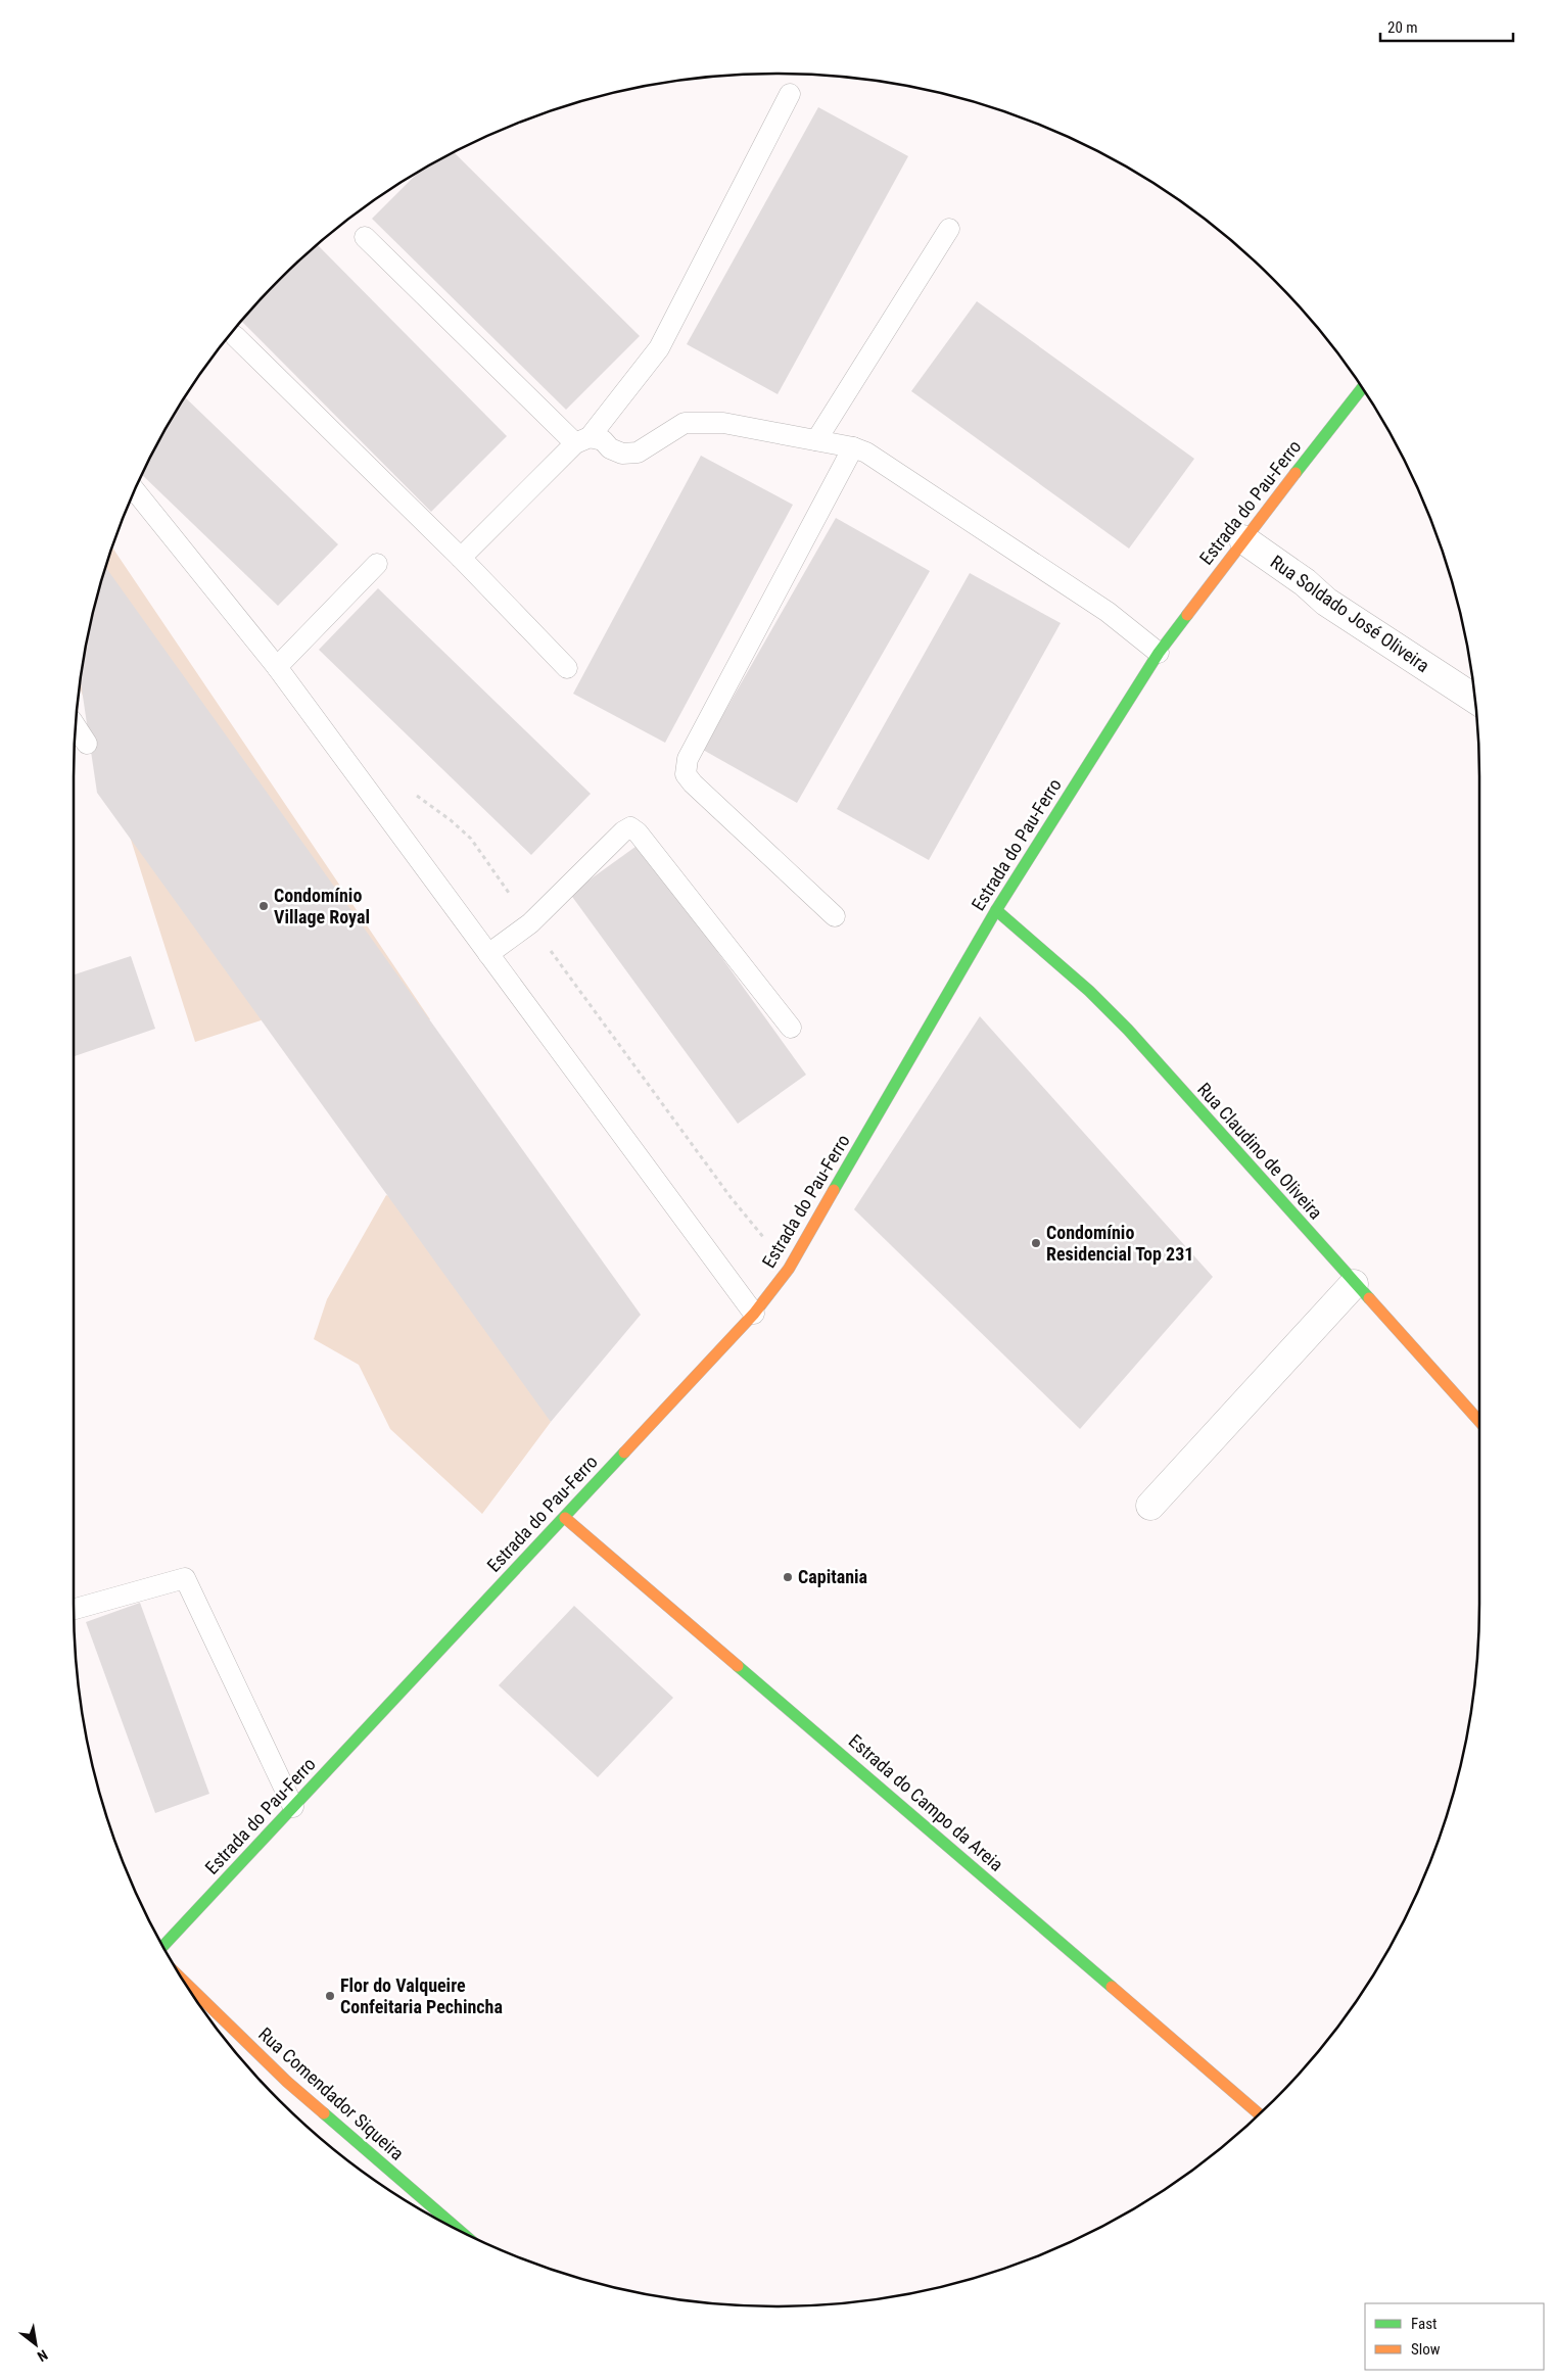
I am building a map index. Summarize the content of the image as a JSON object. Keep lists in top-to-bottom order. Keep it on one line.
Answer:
{"streets":{"street":["Estrada do Pau-Ferro","Rua Soldado José Oliveira","Rua Claudino de Oliveira","Estrada do Campo da Areia","Rua Comendador Siqueira"]},"crossings":[["Estrada do Pau-Ferro","Rua Soldado José Oliveira"],["Estrada do Pau-Ferro","Rua Claudino de Oliveira"],["Estrada do Pau-Ferro","Estrada do Campo da Areia"]],"places":["Condomínio Village Royal","Condomínio Residencial Top 231","Capitania","Flor do Valqueire Confeitaria Pechincha"],"legend":["Fast","Slow"],"scale_bar":"20 m","north":"bottom right"}
